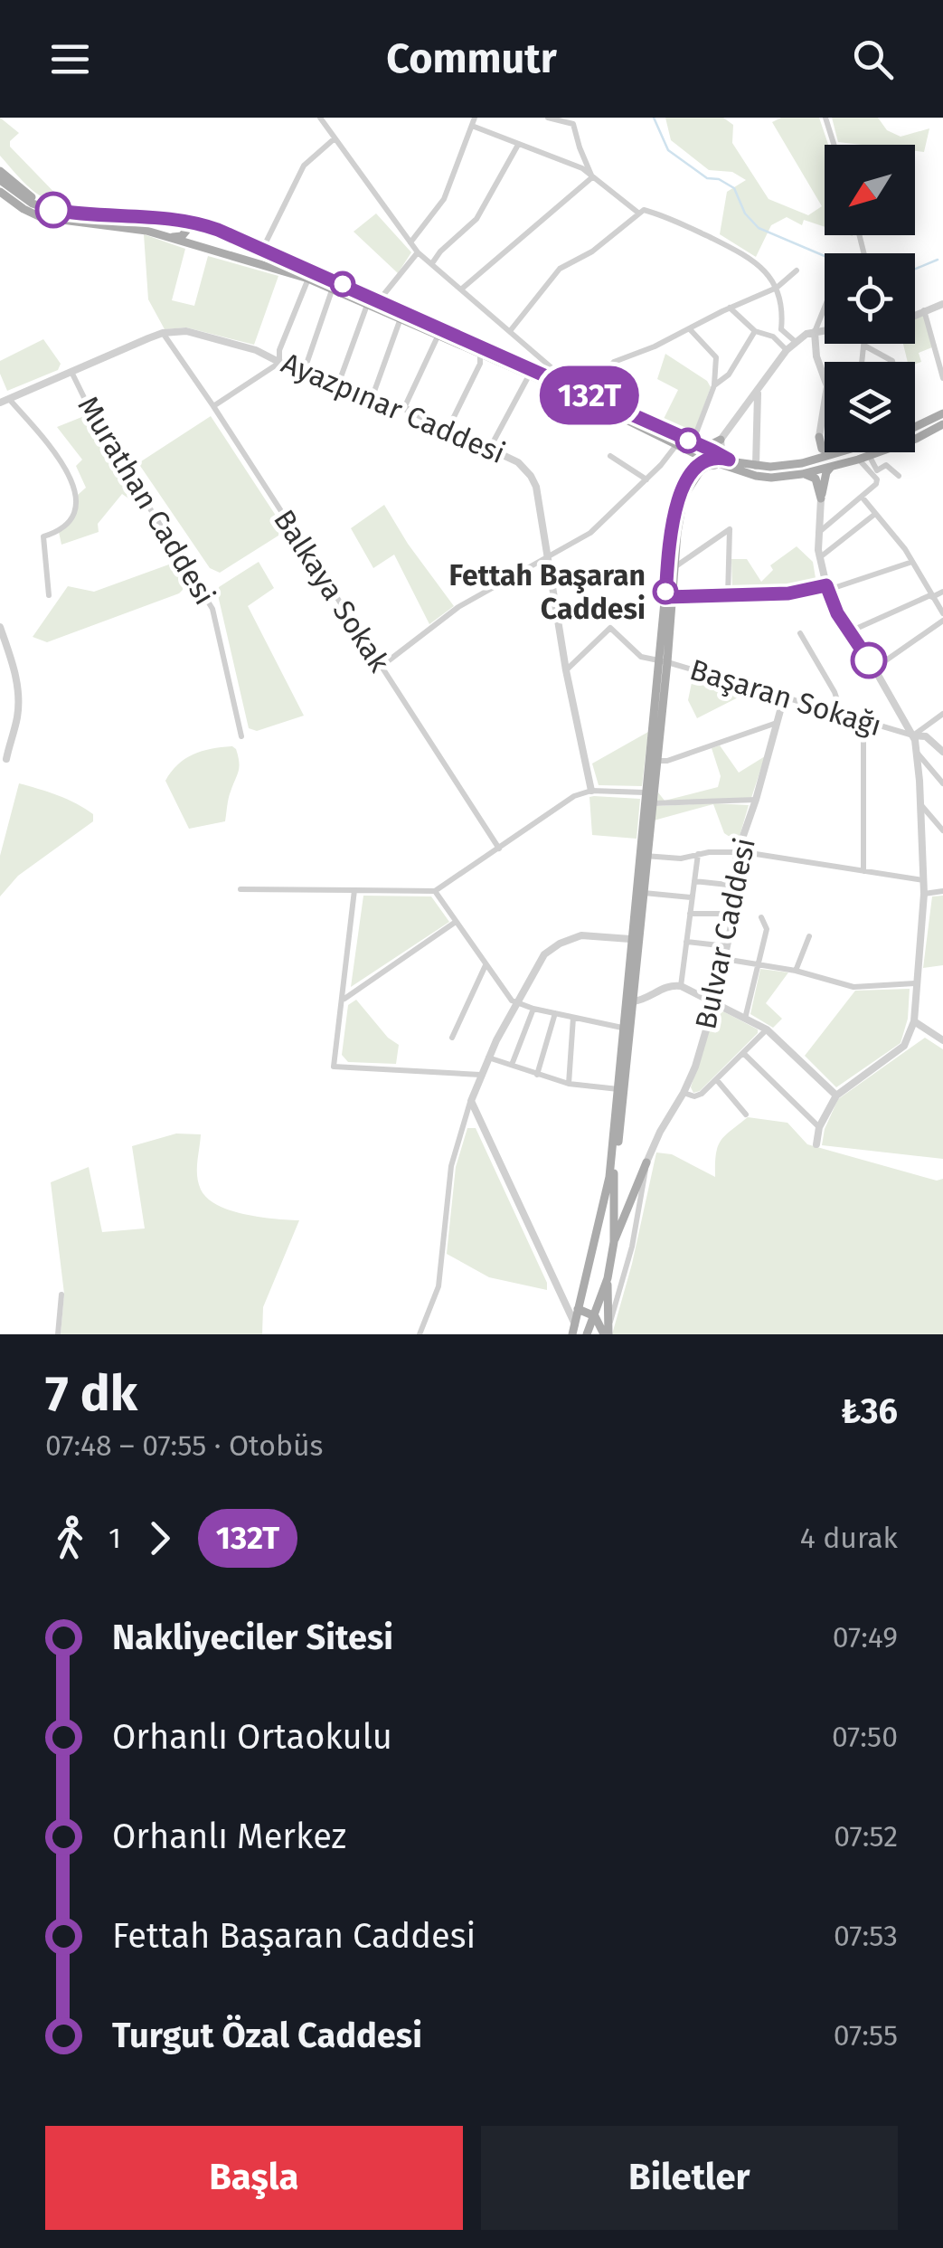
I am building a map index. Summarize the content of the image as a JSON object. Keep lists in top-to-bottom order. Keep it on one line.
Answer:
{"streets":{"street":["Ayazpınar Caddesi","Murathan Caddesi","Balkaya Sokak","Başaran Sokağı","Bulvar Caddesi"]},"crossings":[["Ayazpınar Caddesi","Murathan Caddesi"],["Ayazpınar Caddesi","Balkaya Sokak"],["Ayazpınar Caddesi","Başaran Sokağı"],["Başaran Sokağı","Bulvar Caddesi"]],"places":["Fettah Başaran Caddesi"],"lines":["bus line 132T"],"north":"bottom left","page":{"header":"Commutr","on_map":"132T","heading":["7 dk","07:48 – 07:55 · Otobüs","₺36"],"legs":["1","132T","4 durak"],"list":[{"name":"Nakliyeciler Sitesi","value":"07:49"},{"name":"Orhanlı Ortaokulu","value":"07:50"},{"name":"Orhanlı Merkez","value":"07:52"},{"name":"Fettah Başaran Caddesi","value":"07:53"},{"name":"Turgut Özal Caddesi","value":"07:55"}],"buttons":["Başla","Biletler"]}}
